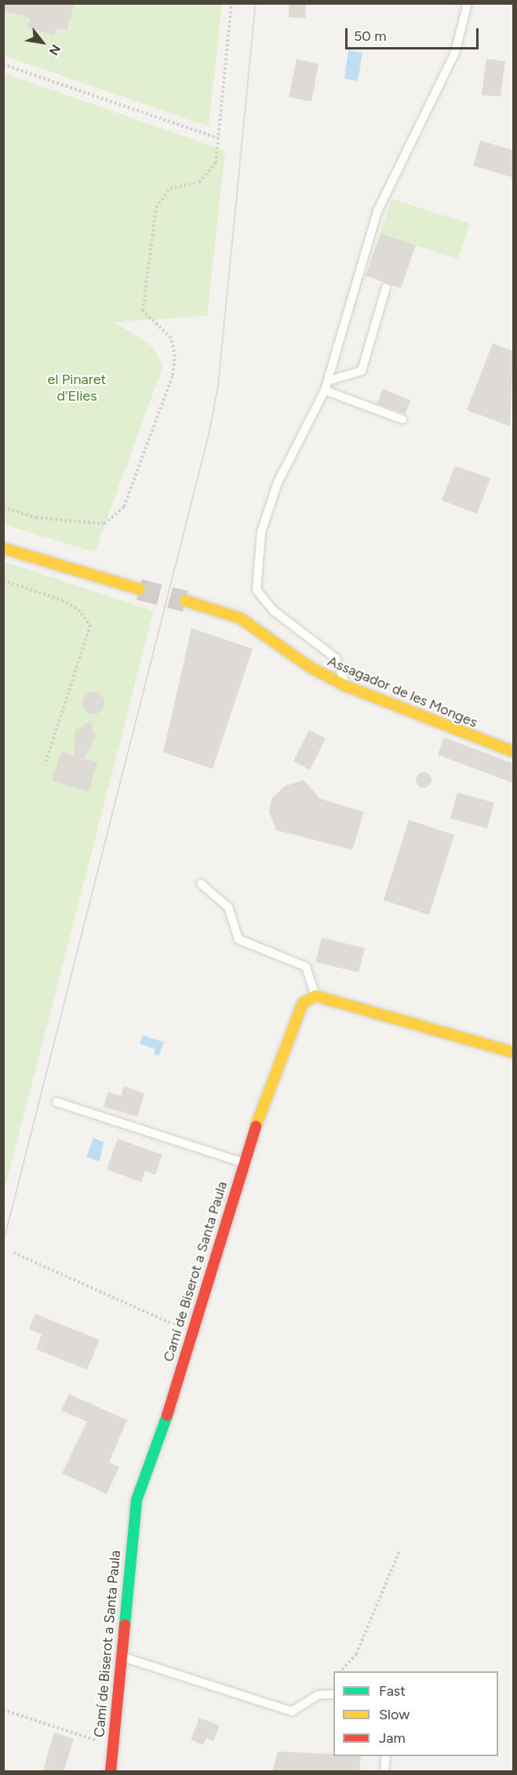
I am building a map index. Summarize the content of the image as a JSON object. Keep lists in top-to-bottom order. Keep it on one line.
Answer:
{"streets":{"street":["Assagador de les Monges","Camí de Biserot a Santa Paula"]},"parks":["el Pinaret d'Elies"],"legend":["Fast","Slow","Jam"],"scale_bar":"50 m","north":"bottom right"}
